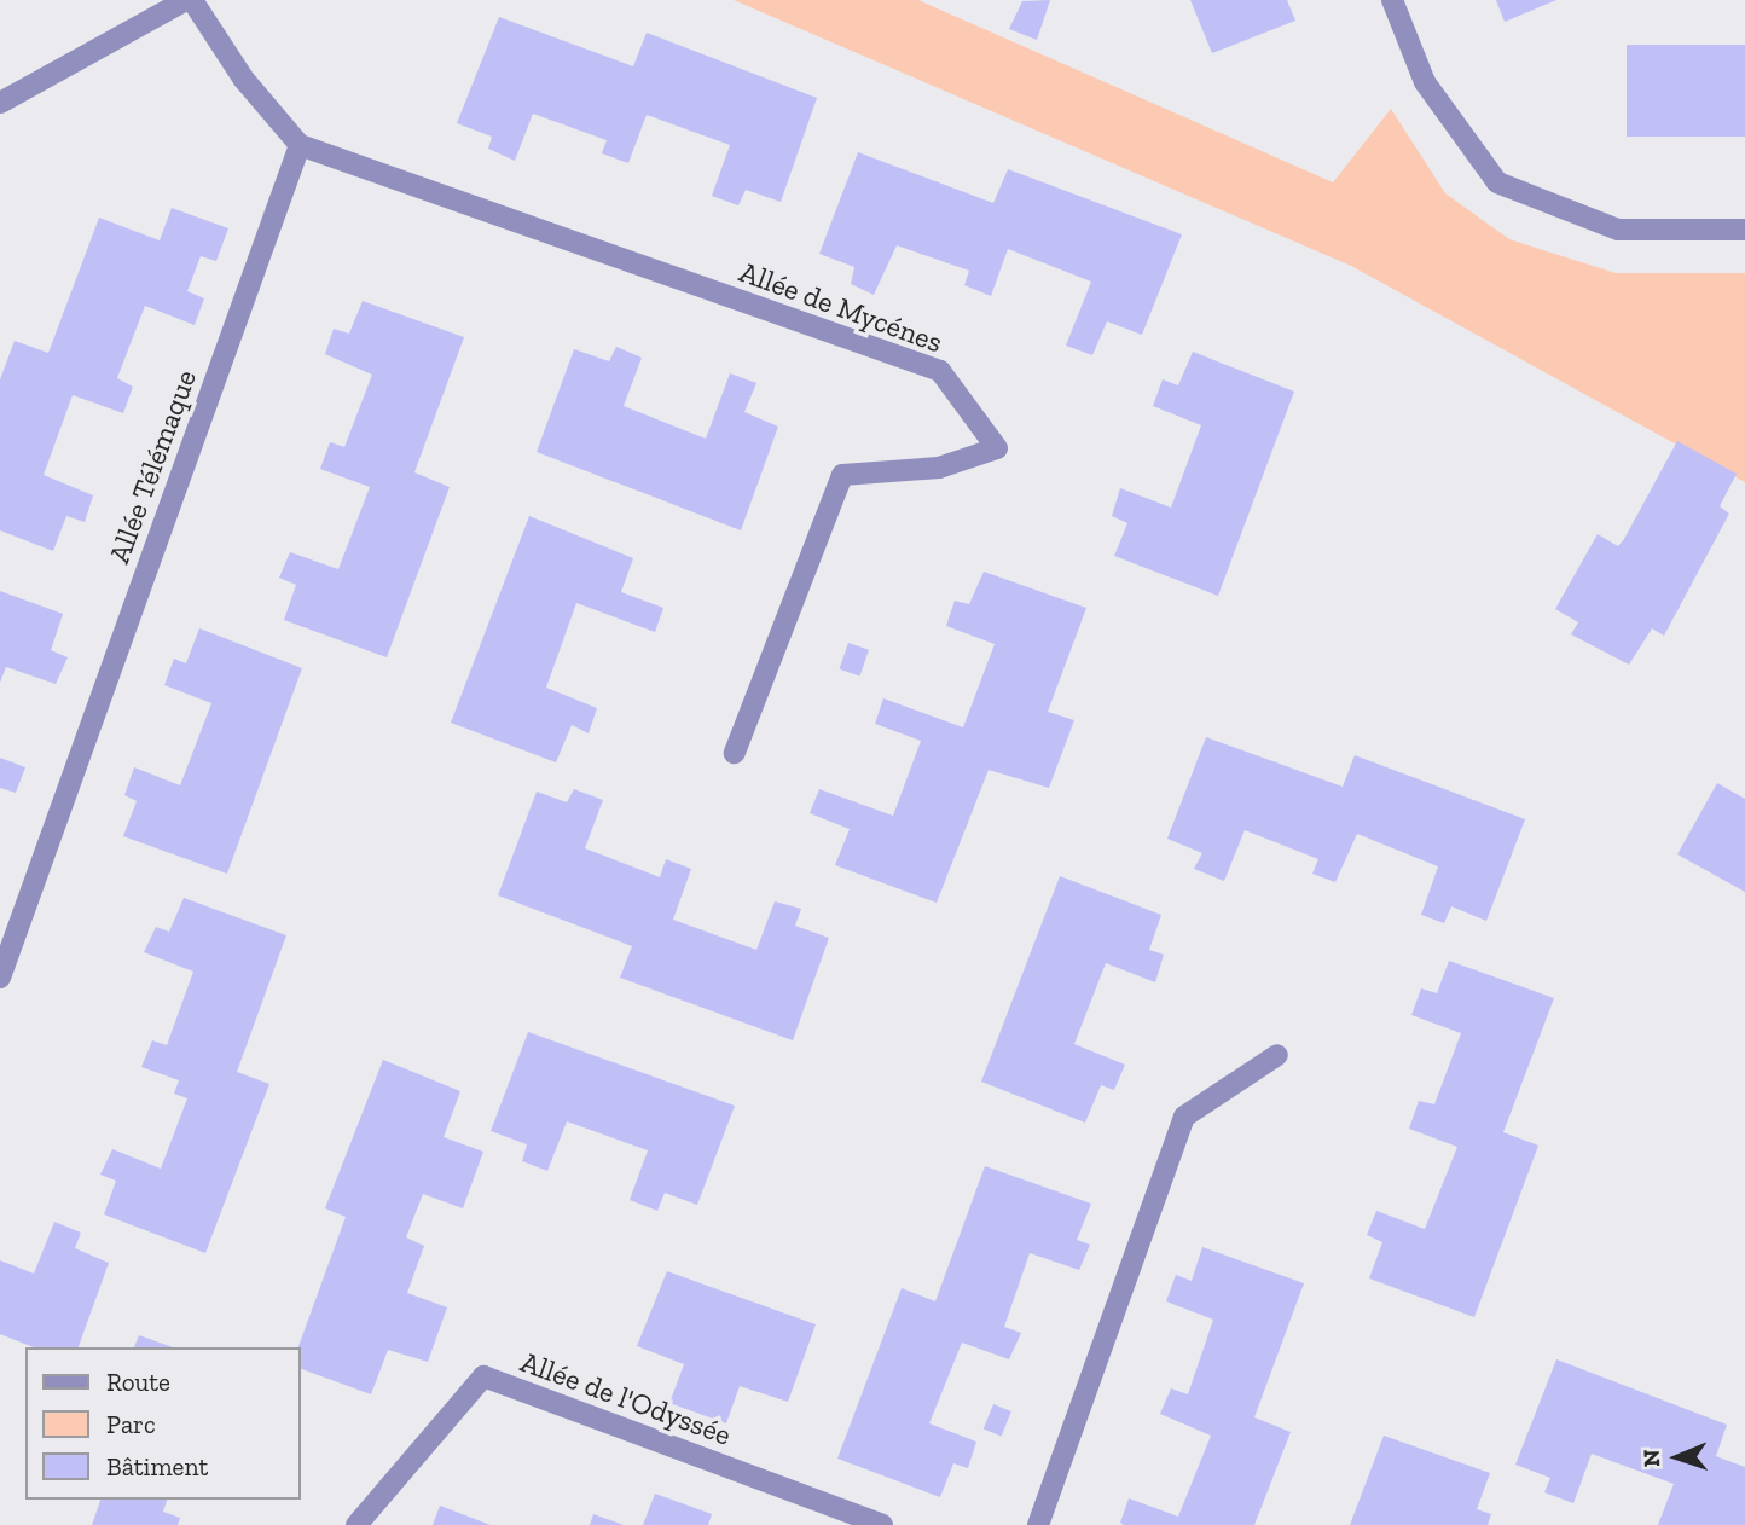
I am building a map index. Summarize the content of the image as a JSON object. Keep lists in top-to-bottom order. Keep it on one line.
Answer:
{"streets":{"street":["Allée de Mycénes","Allée Télémaque","Allée de l'Odyssée"]},"crossings":[["Allée de Mycénes","Allée Télémaque"]],"legend":["Route","Parc","Bâtiment"],"north":"left"}
